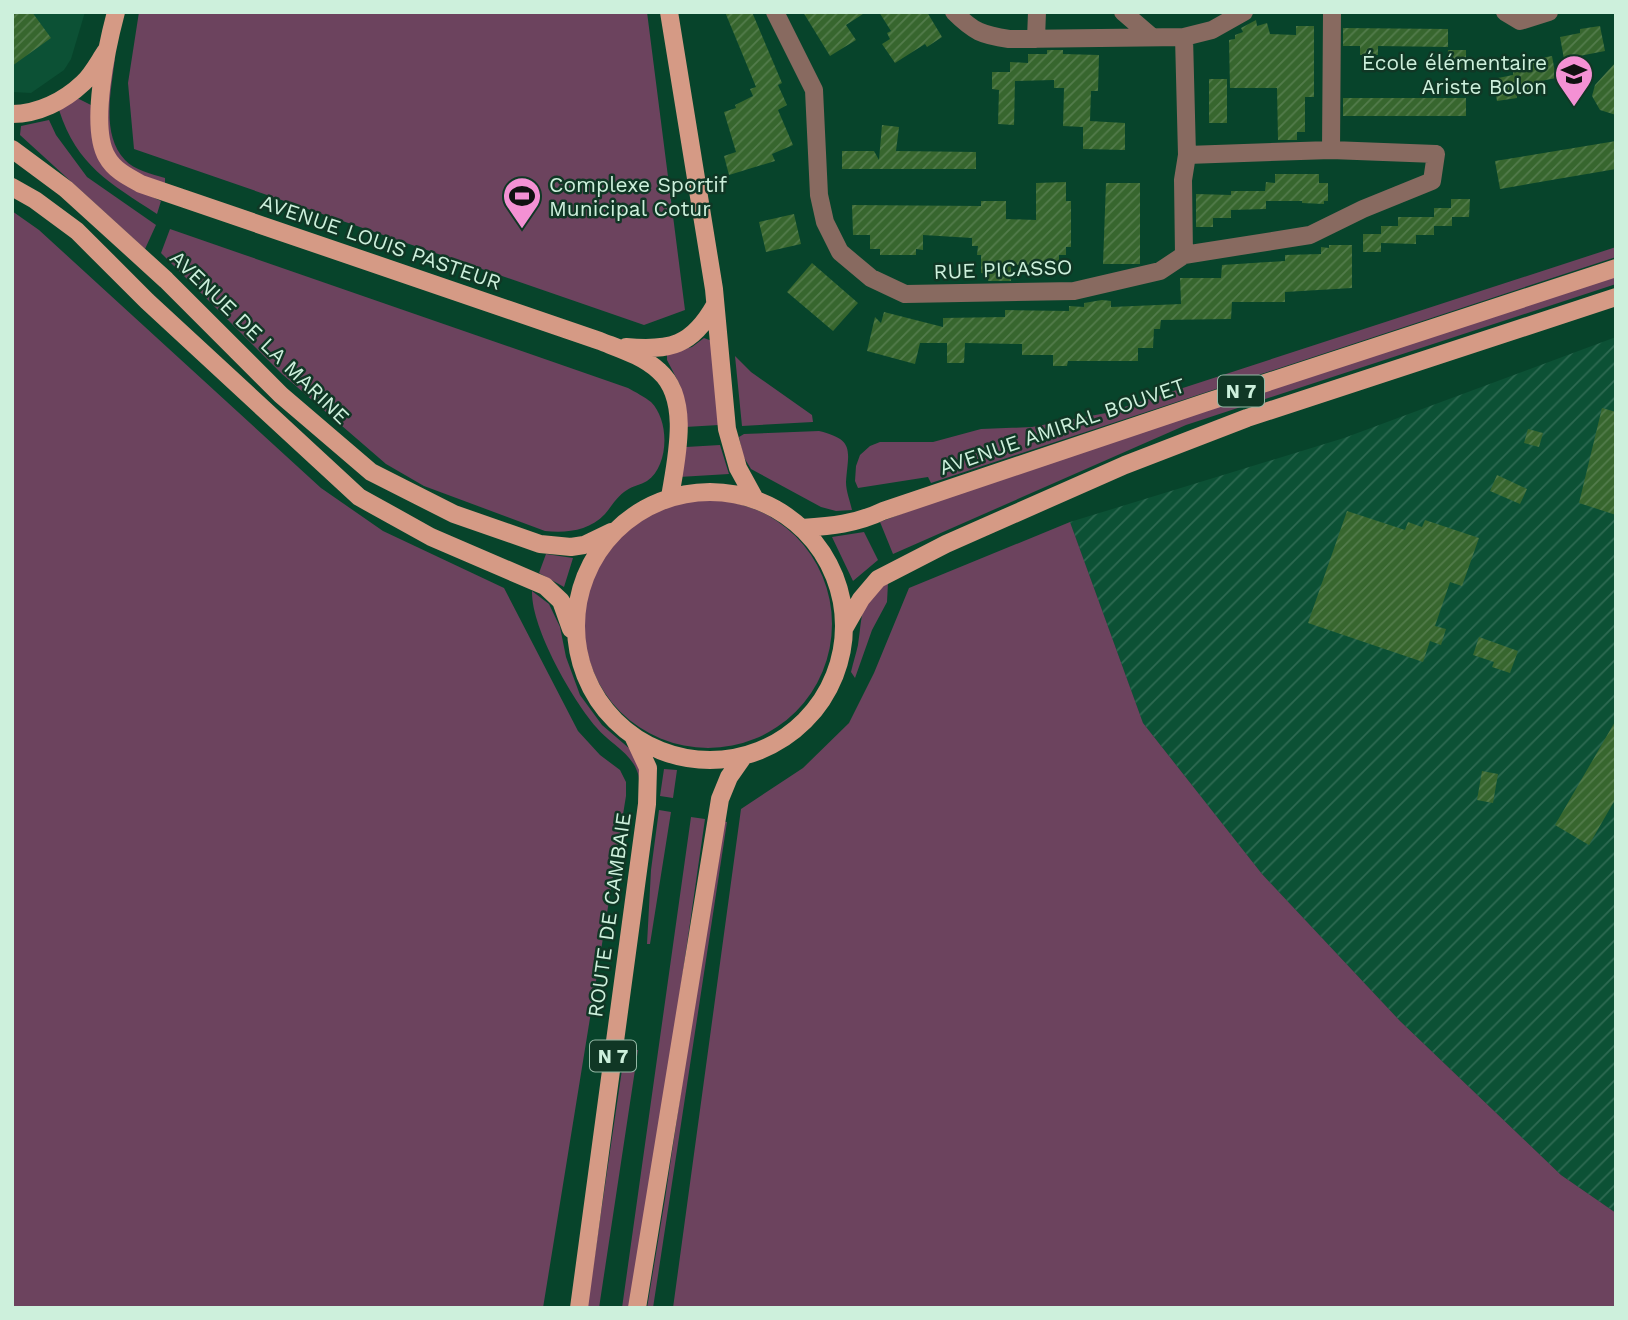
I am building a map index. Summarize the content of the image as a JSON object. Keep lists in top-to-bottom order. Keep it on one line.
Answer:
{"streets":{"main road":["AVENUE LOUIS PASTEUR","AVENUE DE LA MARINE","N 7","AVENUE AMIRAL BOUVET","ROUTE DE CAMBAIE"],"street":["RUE PICASSO"]},"places":{"school or university":["École élémentaire Ariste Bolon"],"sports":["Complexe Sportif Municipal Cotur"]}}
